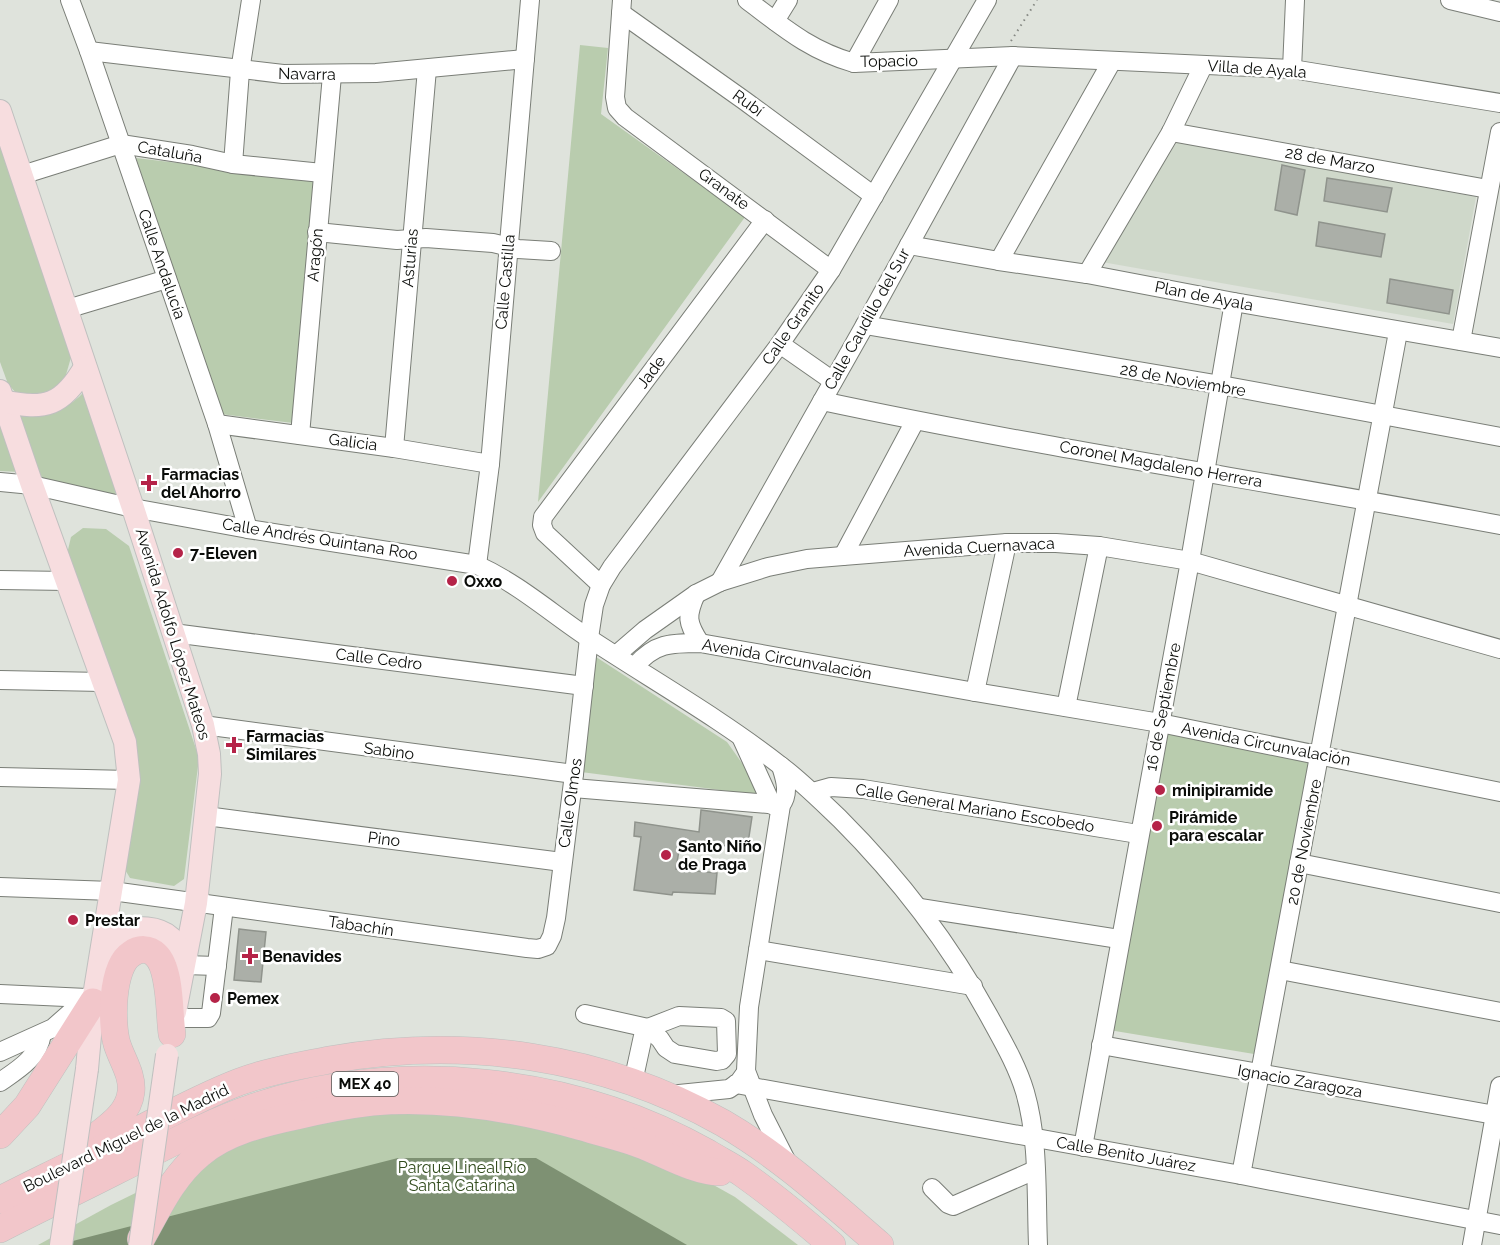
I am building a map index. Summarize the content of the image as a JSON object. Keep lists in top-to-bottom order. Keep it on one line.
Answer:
{"streets":{"highway":["MEX 40","Boulevard Miguel de la Madrid"],"main road":["Avenida Adolfo López Mateos"],"street":["Topacio","Villa de Ayala","Navarra","Rubí","Cataluña","28 de Marzo","Granate","Aragón","Asturias","Calle Andalucía","Calle Castilla","Plan de Ayala","Calle Caudillo del Sur","Calle Granito","Jade","28 de Noviembre","Galicia","Coronel Magdaleno Herrera","Calle Andrés Quintana Roo","Avenida Cuernavaca","Calle Cedro","Avenida Circunvalación","16 de Septiembre","Sabino","Calle Olmos","Calle General Mariano Escobedo","Pino","20 de Noviembre","Tabachín","Ignacio Zaragoza","Calle Benito Juárez"]},"crossings":[["Topacio","Villa de Ayala"],["Topacio","Calle Caudillo del Sur"],["Topacio","Calle Granito"],["Villa de Ayala","Calle Caudillo del Sur"],["Navarra","Aragón"],["Navarra","Asturias"],["Navarra","Calle Andalucía"],["Navarra","Calle Castilla"],["Rubí","Granate"],["Rubí","Calle Granito"],["Cataluña","Aragón"],["Cataluña","Calle Andalucía"],["Cataluña","Avenida Adolfo López Mateos"],["Granate","Calle Granito"],["Granate","Jade"],["Aragón","Galicia"],["Asturias","Galicia"],["Calle Andalucía","Galicia"],["Calle Andalucía","Calle Andrés Quintana Roo"],["Calle Castilla","Galicia"],["Calle Castilla","Calle Andrés Quintana Roo"],["Plan de Ayala","Calle Caudillo del Sur"],["Plan de Ayala","16 de Septiembre"],["Plan de Ayala","20 de Noviembre"],["Calle Caudillo del Sur","28 de Noviembre"],["Calle Caudillo del Sur","Coronel Magdaleno Herrera"],["Calle Caudillo del Sur","Avenida Cuernavaca"],["Calle Granito","Jade"],["Calle Granito","Calle Andrés Quintana Roo"],["Calle Granito","Calle Olmos"],["28 de Noviembre","16 de Septiembre"],["28 de Noviembre","20 de Noviembre"],["Coronel Magdaleno Herrera","16 de Septiembre"],["Coronel Magdaleno Herrera","20 de Noviembre"],["Calle Andrés Quintana Roo","Avenida Cuernavaca"],["Calle Andrés Quintana Roo","Avenida Adolfo López Mateos"],["Calle Andrés Quintana Roo","Avenida Circunvalación"],["Calle Andrés Quintana Roo","Calle Olmos"],["Avenida Cuernavaca","16 de Septiembre"],["Avenida Cuernavaca","20 de Noviembre"],["Avenida Adolfo López Mateos","Calle Cedro"],["Avenida Adolfo López Mateos","Sabino"],["Avenida Adolfo López Mateos","Pino"],["Avenida Adolfo López Mateos","Tabachín"],["Calle Cedro","Calle Olmos"],["Avenida Circunvalación","16 de Septiembre"],["Avenida Circunvalación","20 de Noviembre"],["16 de Septiembre","Calle General Mariano Escobedo"],["16 de Septiembre","Ignacio Zaragoza"],["16 de Septiembre","Calle Benito Juárez"],["Sabino","Calle Olmos"],["Calle Olmos","Pino"],["Calle Olmos","Tabachín"],["20 de Noviembre","Ignacio Zaragoza"],["20 de Noviembre","Calle Benito Juárez"]],"parks":["Parque Lineal Río Santa Catarina"],"places":{"health":["Farmacias del Ahorro","Farmacias Similares","Benavides"],"other":["7-Eleven","Oxxo","minipiramide","Pirámide para escalar","Santo Niño de Praga","Prestar","Pemex"]}}
